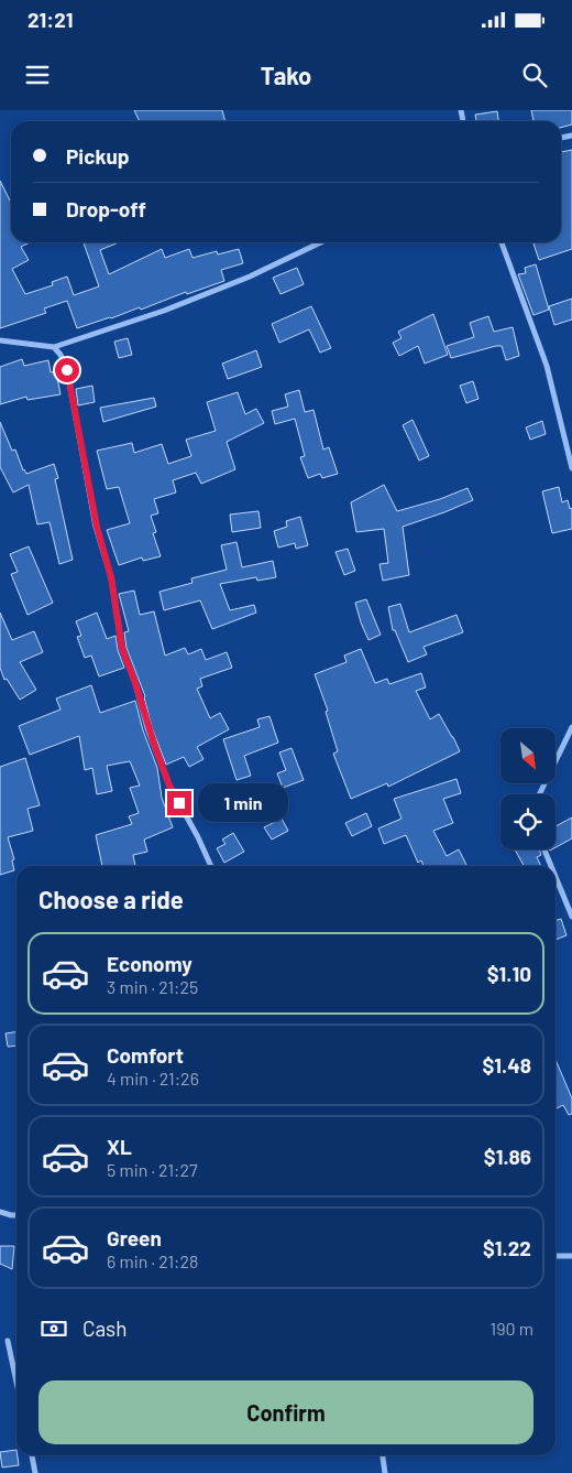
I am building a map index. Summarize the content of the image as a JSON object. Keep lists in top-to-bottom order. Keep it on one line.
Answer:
{"north":"bottom right","page":{"status":"21:21","header":"Tako","banner":["Pickup","Drop-off"],"bubble":"1 min","heading":"Choose a ride","list":[{"name":"Economy","note":"3 min · 21:25","value":"$1.10"},{"name":"Comfort","note":"4 min · 21:26","value":"$1.48"},{"name":"XL","note":"5 min · 21:27","value":"$1.86"},{"name":"Green","note":"6 min · 21:28","value":"$1.22"}],"pay":["Cash","190 m"],"buttons":"Confirm"}}
